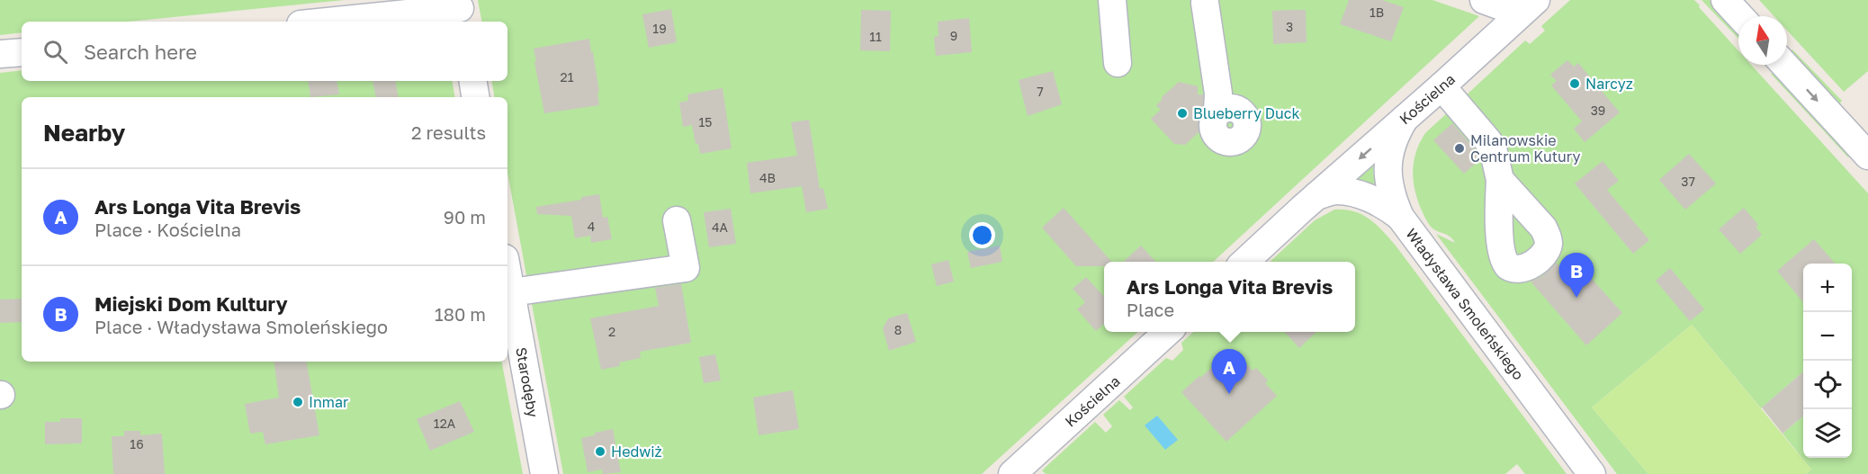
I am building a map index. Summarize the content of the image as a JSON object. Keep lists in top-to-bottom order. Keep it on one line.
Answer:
{"streets":{"street":["Kościelna","Władysława Smoleńskiego","Starodęby"]},"crossings":[["Kościelna","Władysława Smoleńskiego"]],"places":["Narcyz","Blueberry Duck","Milanowskie Centrum Kutury","Inmar","Hedwiż"],"house_numbers":["1B","3","19","9","11","21","7","39","15","4B","37","4","4A","8","2","12A","16"],"north":"top","page":{"search":"Search here","heading":["Nearby","2 results"],"list":[{"mark":"A","name":"Ars Longa Vita Brevis","note":"Place · Kościelna","value":"90 m"},{"mark":"B","name":"Miejski Dom Kultury","note":"Place · Władysława Smoleńskiego","value":"180 m"}],"pins":["B","A"],"popup":["Ars Longa Vita Brevis","Place"],"map_buttons":["+","−"]}}
